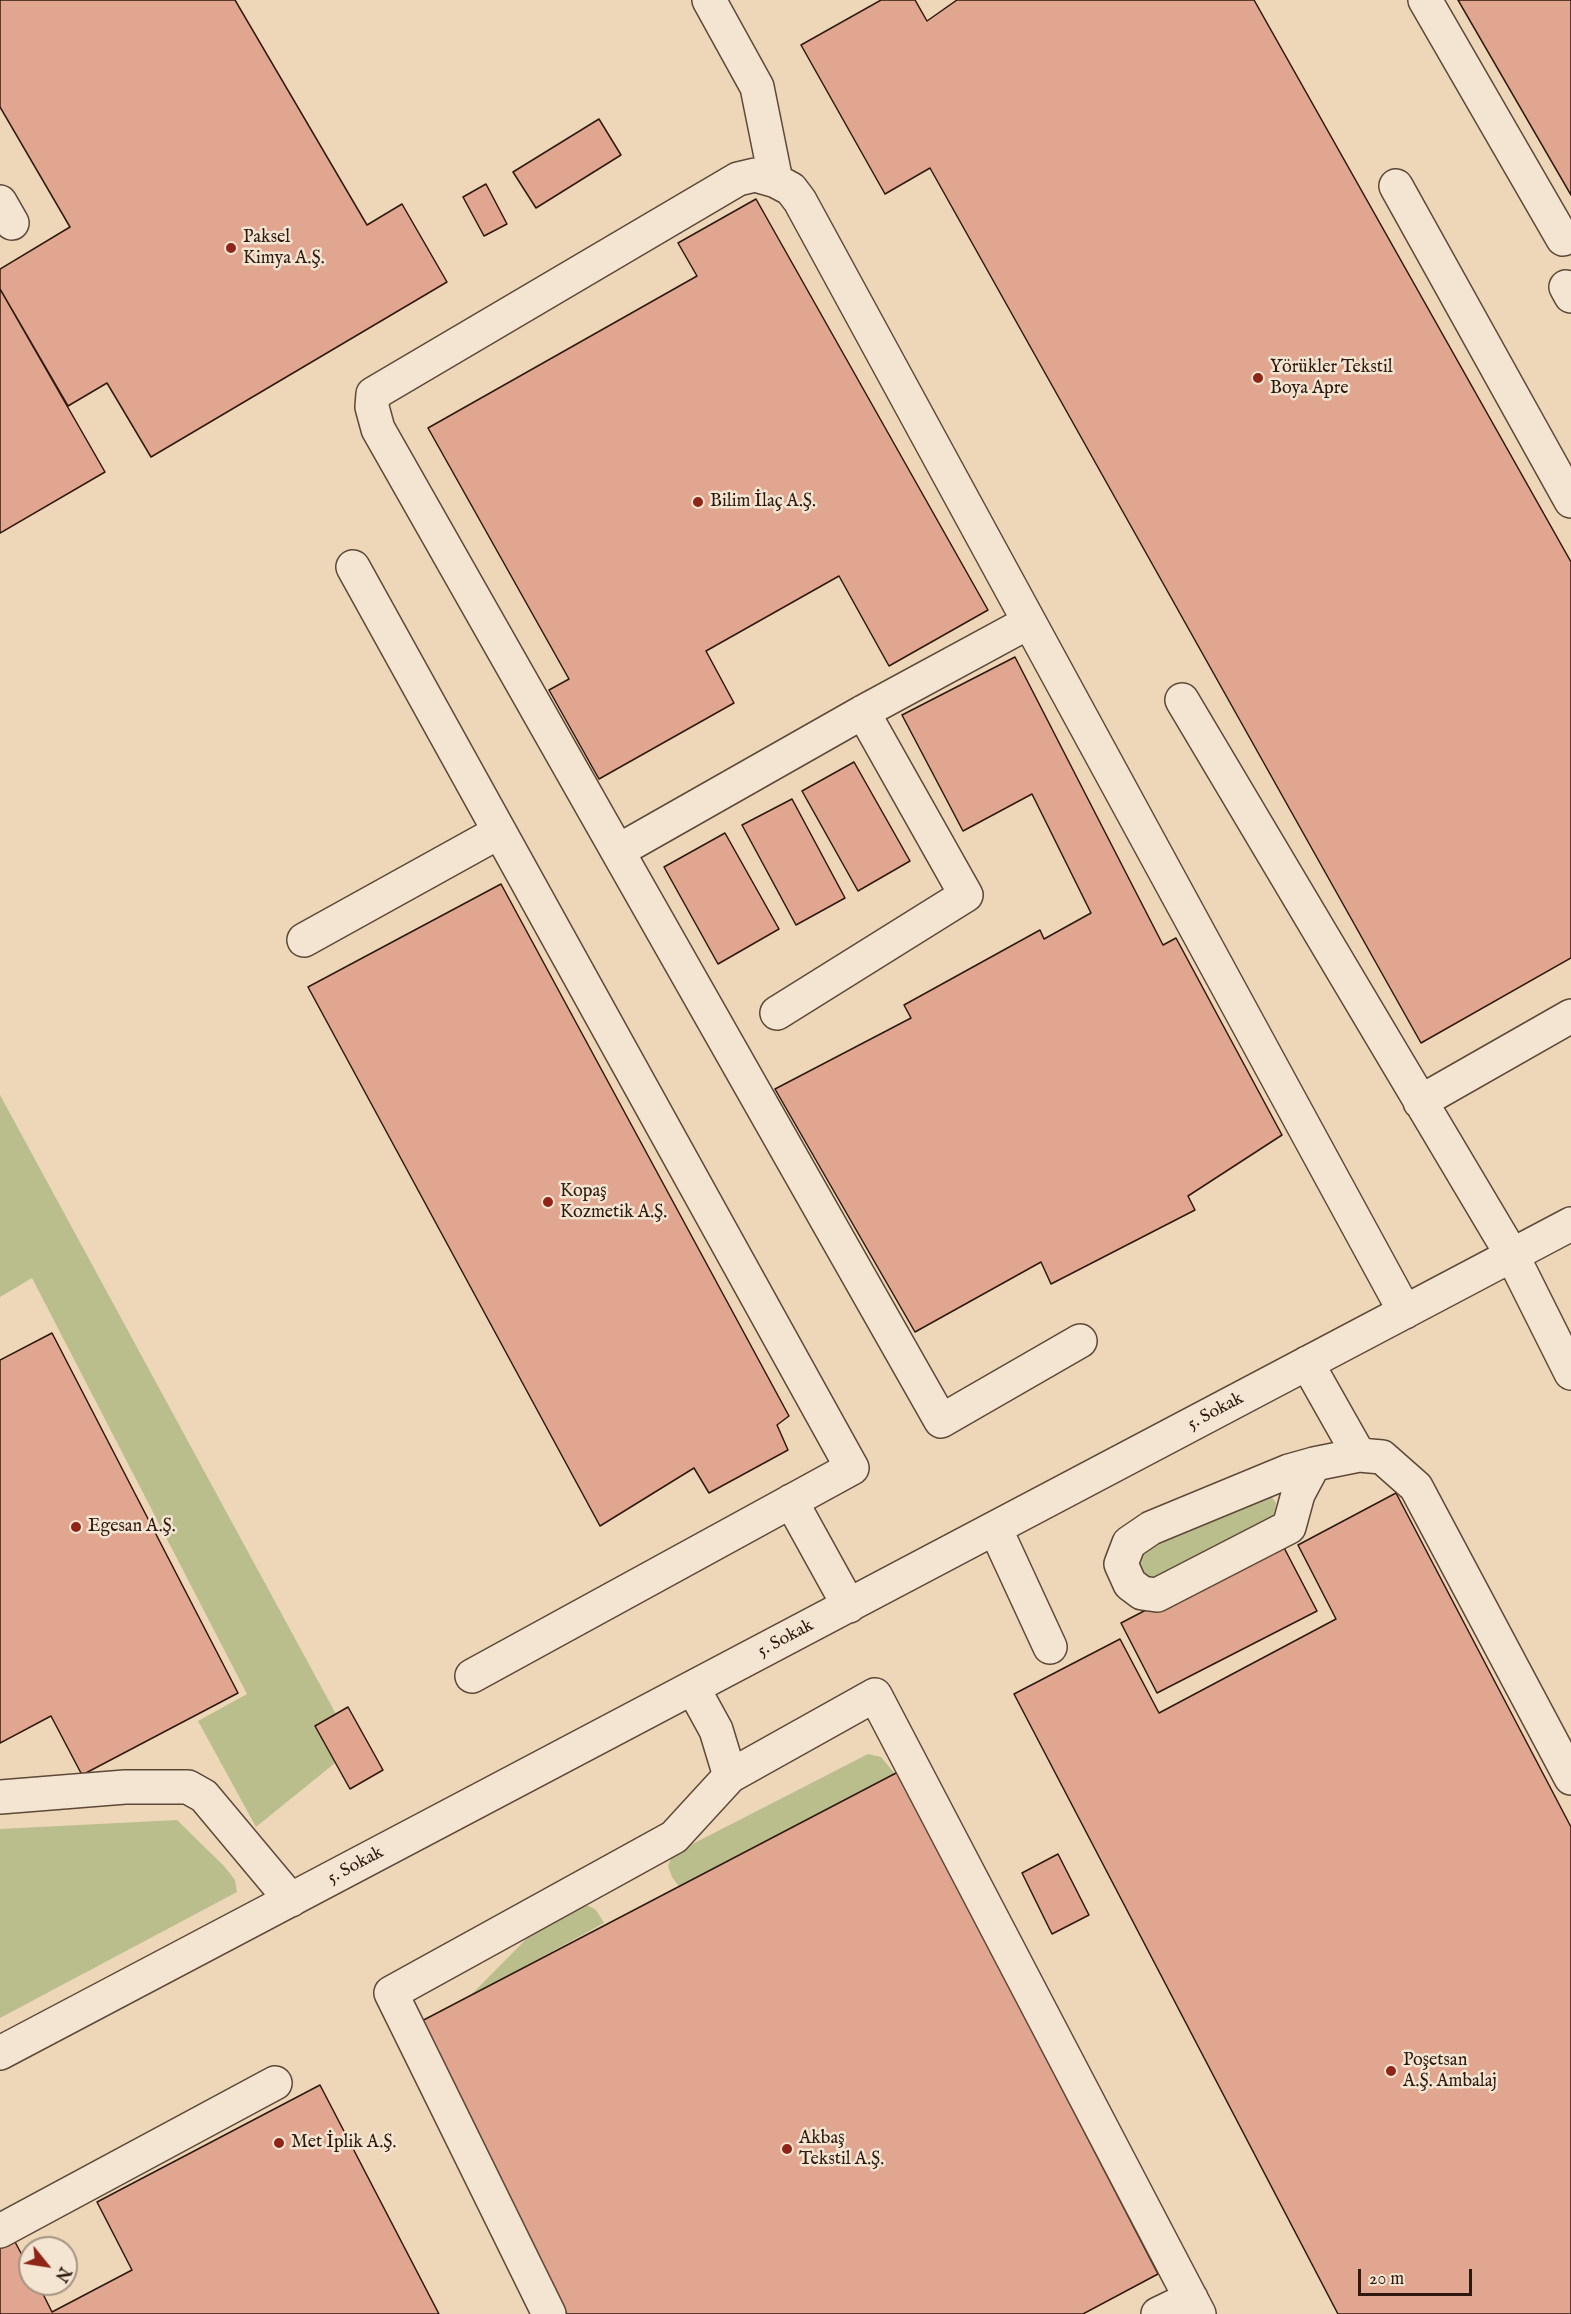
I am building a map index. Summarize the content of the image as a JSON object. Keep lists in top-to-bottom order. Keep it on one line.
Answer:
{"streets":{"street":["5. Sokak"]},"places":["Paksel Kimya A.Ş.","Yörükler Tekstil Boya Apre","Bilim İlaç A.Ş.","Kopaş Kozmetik A.Ş.","Egesan A.Ş.","Poşetsan A.Ş. Ambalaj","Met İplik A.Ş.","Akbaş Tekstil A.Ş."],"scale_bar":"20 m","north":"bottom right"}
